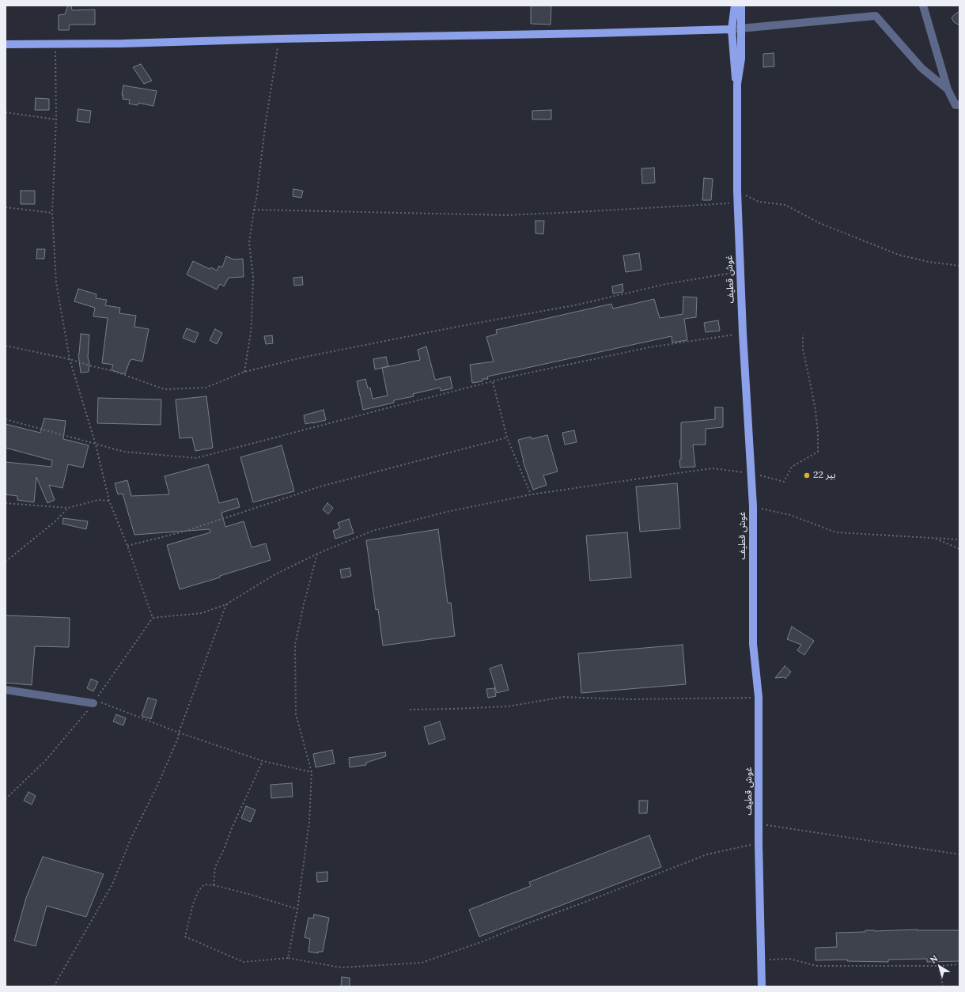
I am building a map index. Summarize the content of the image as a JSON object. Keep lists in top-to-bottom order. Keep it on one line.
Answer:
{"streets":{"main road":["غوش قطيف"]},"places":["بير 22"],"north":"top left"}
